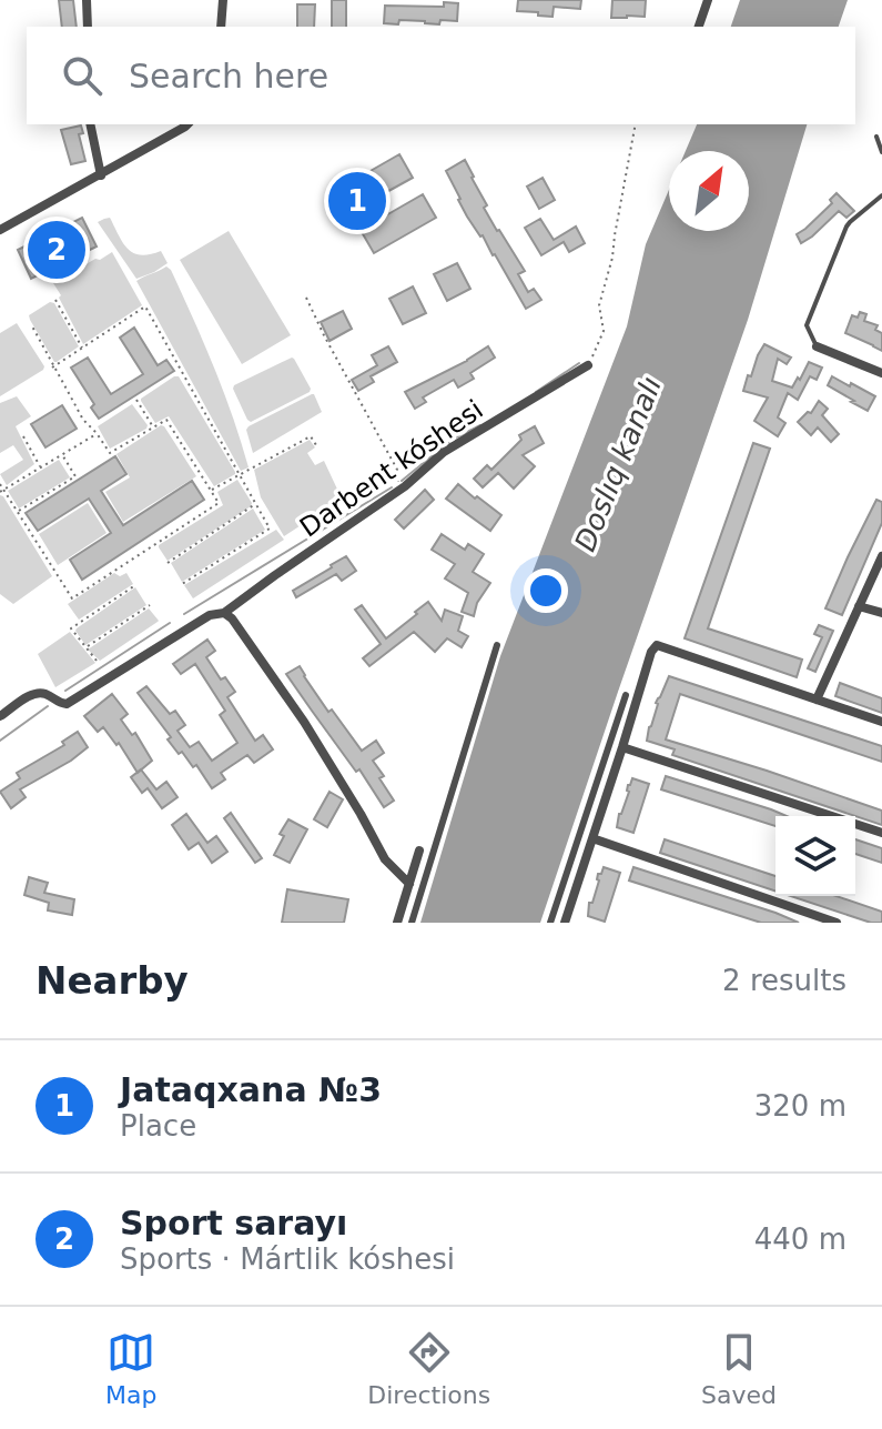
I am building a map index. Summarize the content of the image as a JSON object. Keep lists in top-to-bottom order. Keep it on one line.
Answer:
{"streets":{"street":["Darbent kóshesi"]},"water":["Doslıq kanalı"],"north":"top right","page":{"search":"Search here","pins":["1","2"],"heading":["Nearby","2 results"],"list":[{"mark":"1","name":"Jataqxana №3","note":"Place","value":"320 m"},{"mark":"2","name":"Sport sarayı","note":"Sports · Mártlik kóshesi","value":"440 m"}],"nav":["Map","Directions","Saved"]}}
